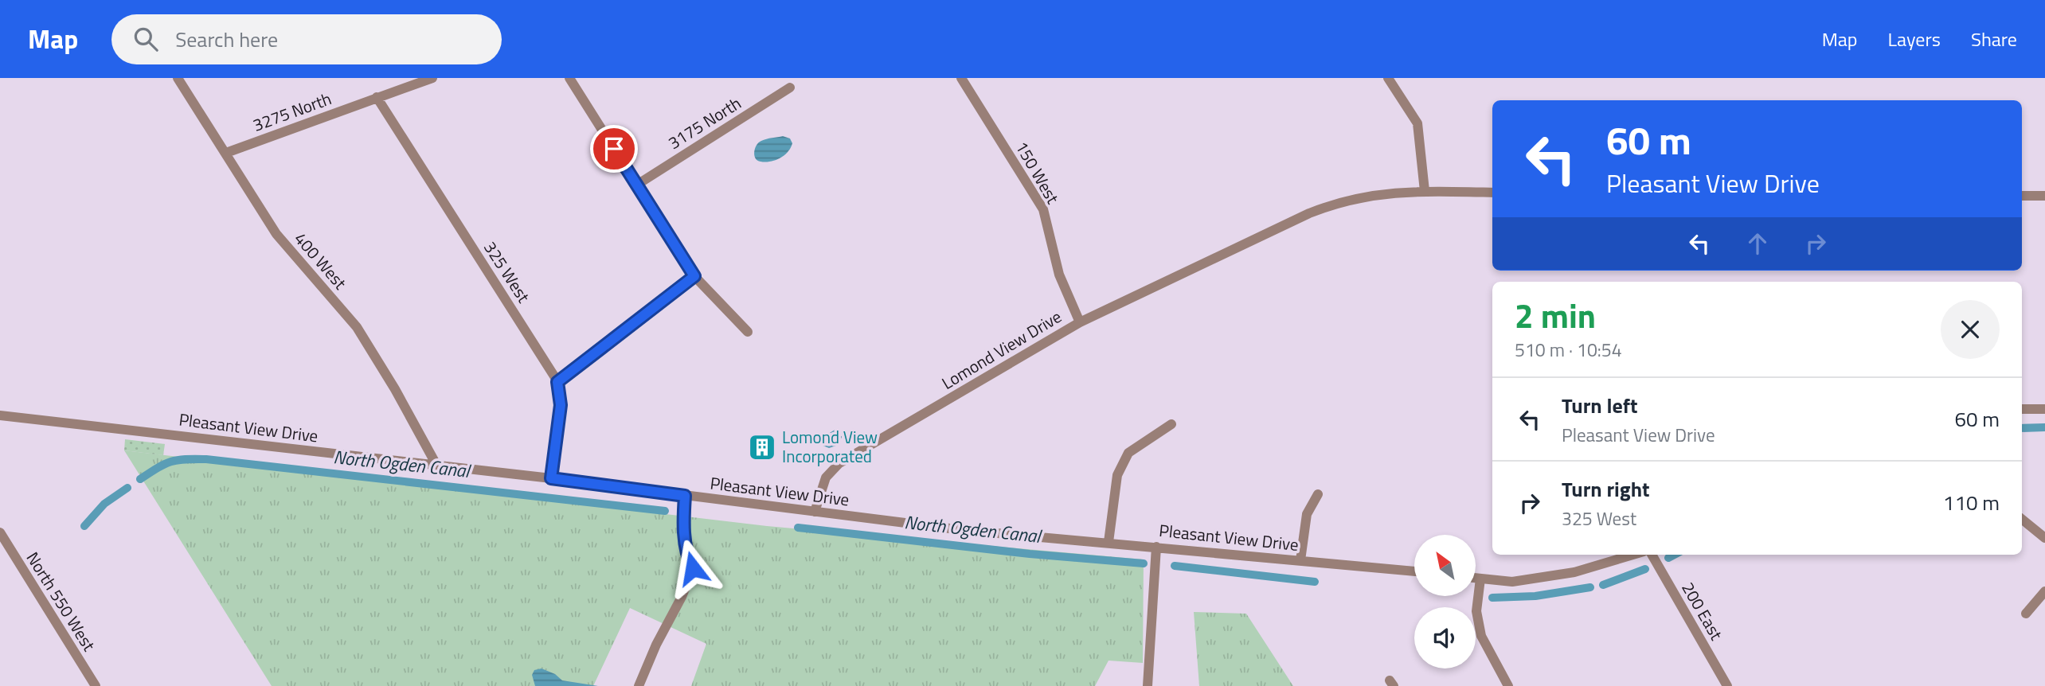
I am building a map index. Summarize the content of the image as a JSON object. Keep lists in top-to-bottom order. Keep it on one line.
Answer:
{"streets":{"street":["3275 North","3175 North","150 West","400 West","325 West","Lomond View Drive","Pleasant View Drive","North 550 West","200 East"]},"crossings":[["3275 North","400 West"],["3275 North","325 West"],["150 West","Lomond View Drive"],["400 West","Pleasant View Drive"],["325 West","Pleasant View Drive"],["Lomond View Drive","Pleasant View Drive"]],"water":["North Ogden Canal"],"places":{"building":["Lomond View Incorporated"]},"north":"top left","page":{"header":"Map","search":"Search here","nav":["Map","Layers","Share"],"turn":["60 m","Pleasant View Drive"],"heading":["2 min","510 m · 10:54"],"list":[{"name":"Turn left","note":"Pleasant View Drive","value":"60 m"},{"name":"Turn right","note":"325 West","value":"110 m"}]}}
